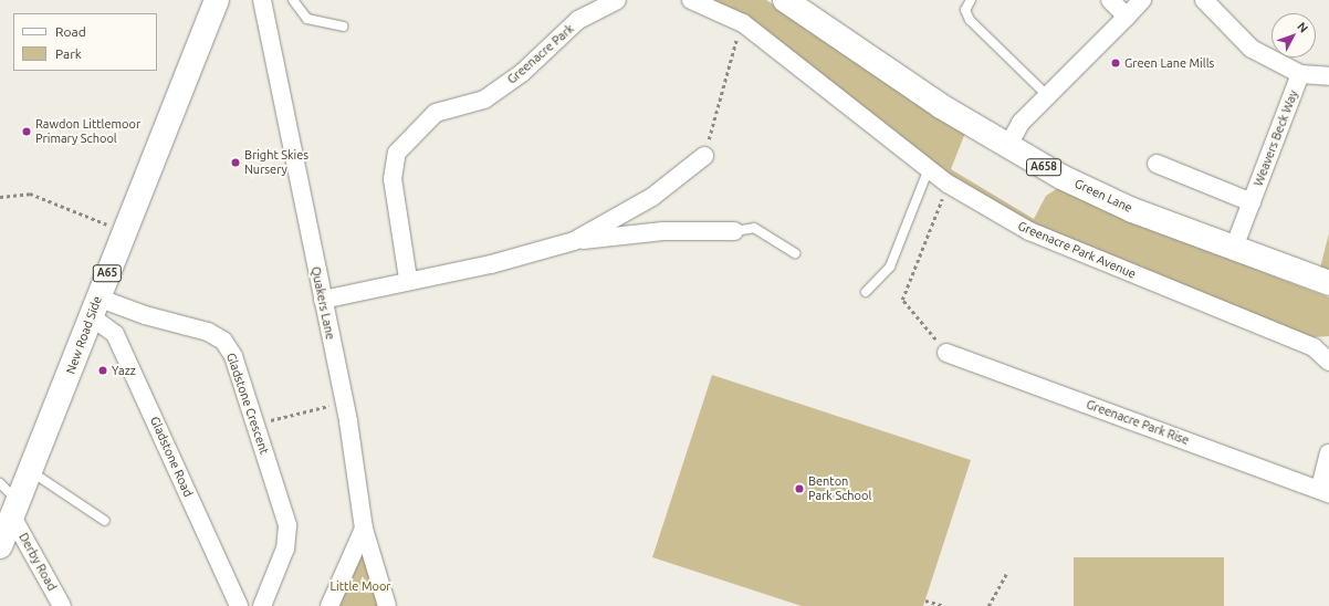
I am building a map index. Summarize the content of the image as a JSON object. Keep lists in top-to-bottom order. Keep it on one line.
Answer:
{"streets":{"main road":["A658","Green Lane","A65","New Road Side"],"street":["Greenacre Park","Weavers Beck Way","Greenacre Park Avenue","Quakers Lane","Gladstone Crescent","Greenacre Park Rise","Gladstone Road","Derby Road"]},"crossings":[["Weavers Beck Way","Green Lane"],["New Road Side","Gladstone Crescent"],["New Road Side","Gladstone Road"],["New Road Side","Derby Road"],["Gladstone Crescent","Gladstone Road"]],"parks":["Little Moor"],"places":["Green Lane Mills","Rawdon Littlemoor Primary School","Bright Skies Nursery","Yazz","Benton Park School"],"legend":["Road","Park"],"north":"top right"}
